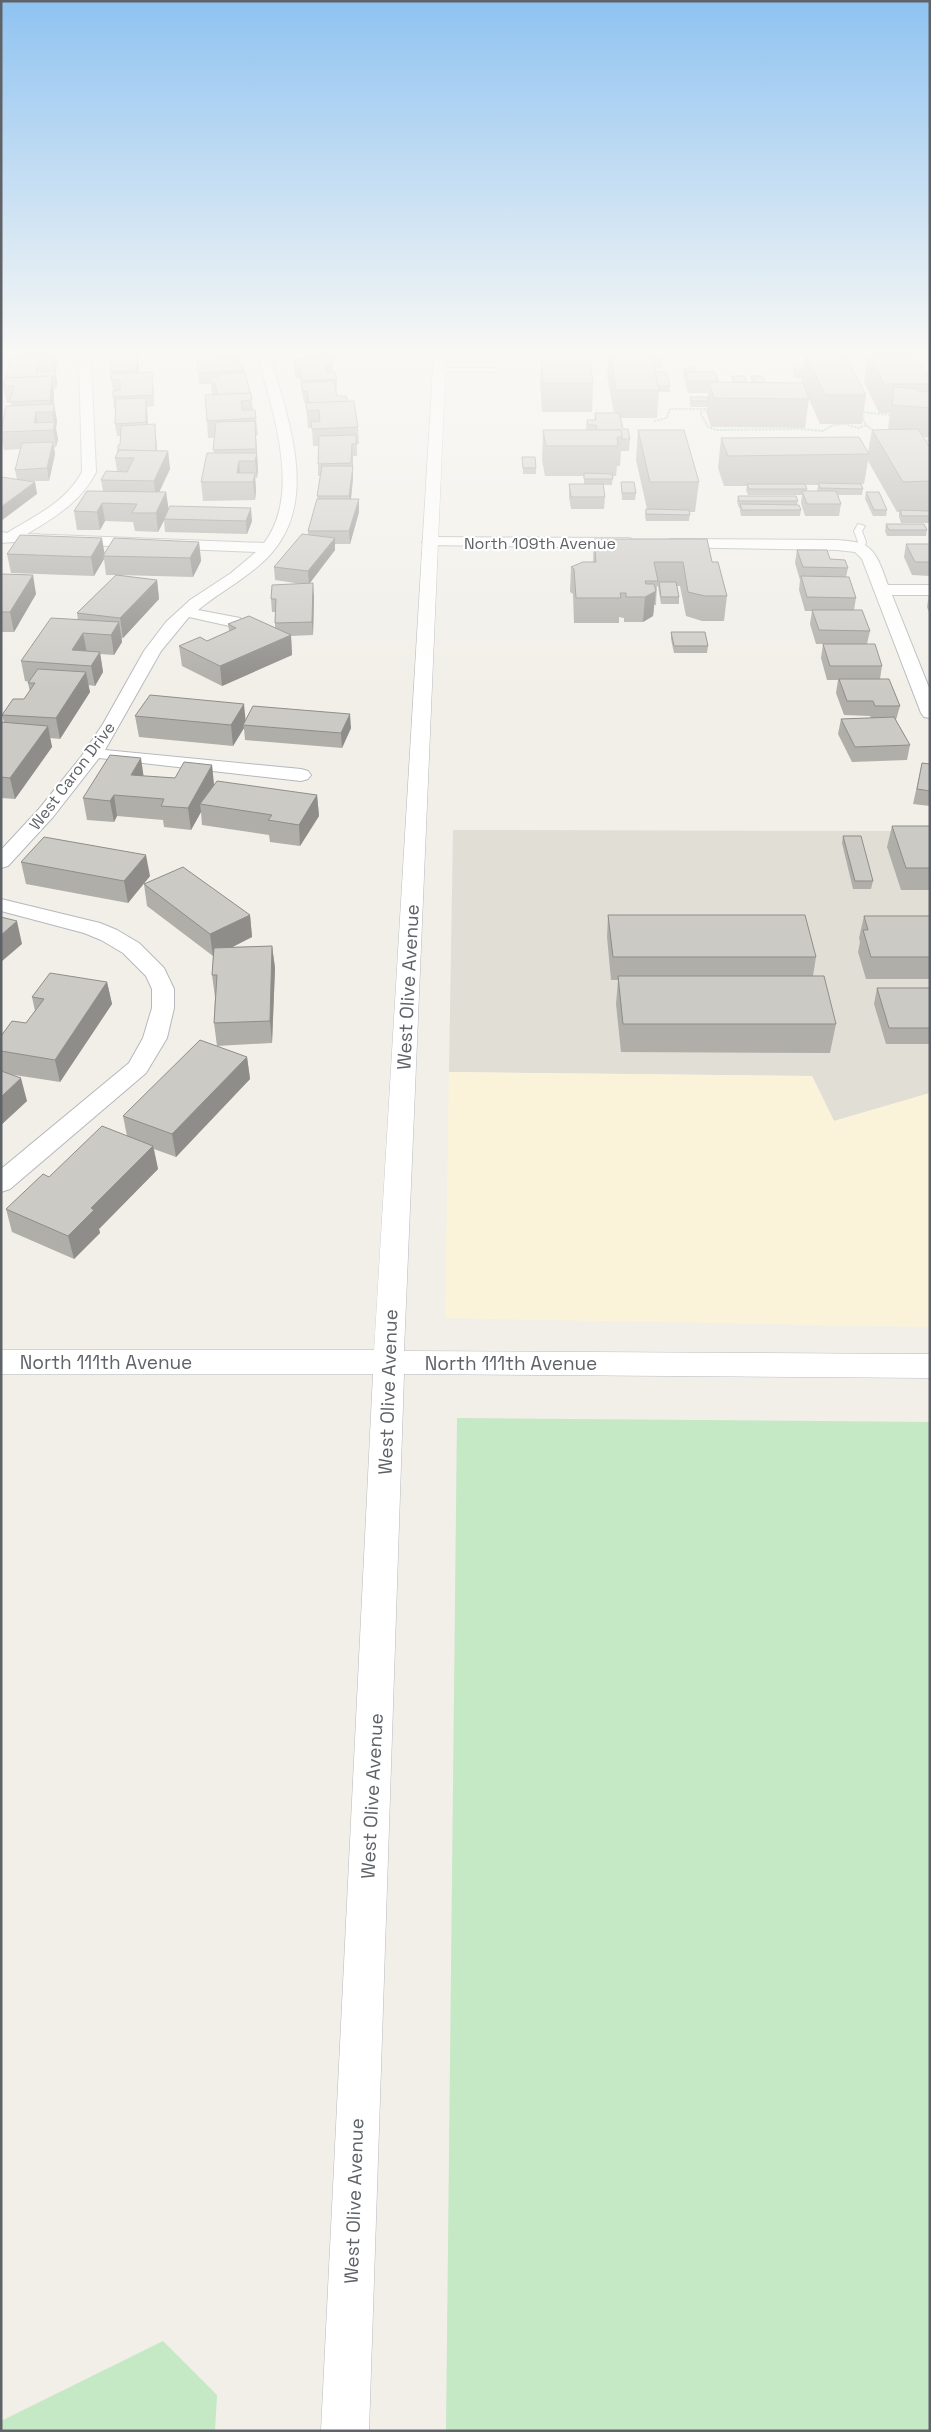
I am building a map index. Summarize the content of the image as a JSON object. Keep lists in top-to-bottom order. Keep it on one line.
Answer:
{"streets":{"main road":["West Olive Avenue","North 111th Avenue"],"street":["North 109th Avenue","West Caron Drive"]},"crossings":[["North 109th Avenue","West Olive Avenue"],["West Olive Avenue","North 111th Avenue"]]}
